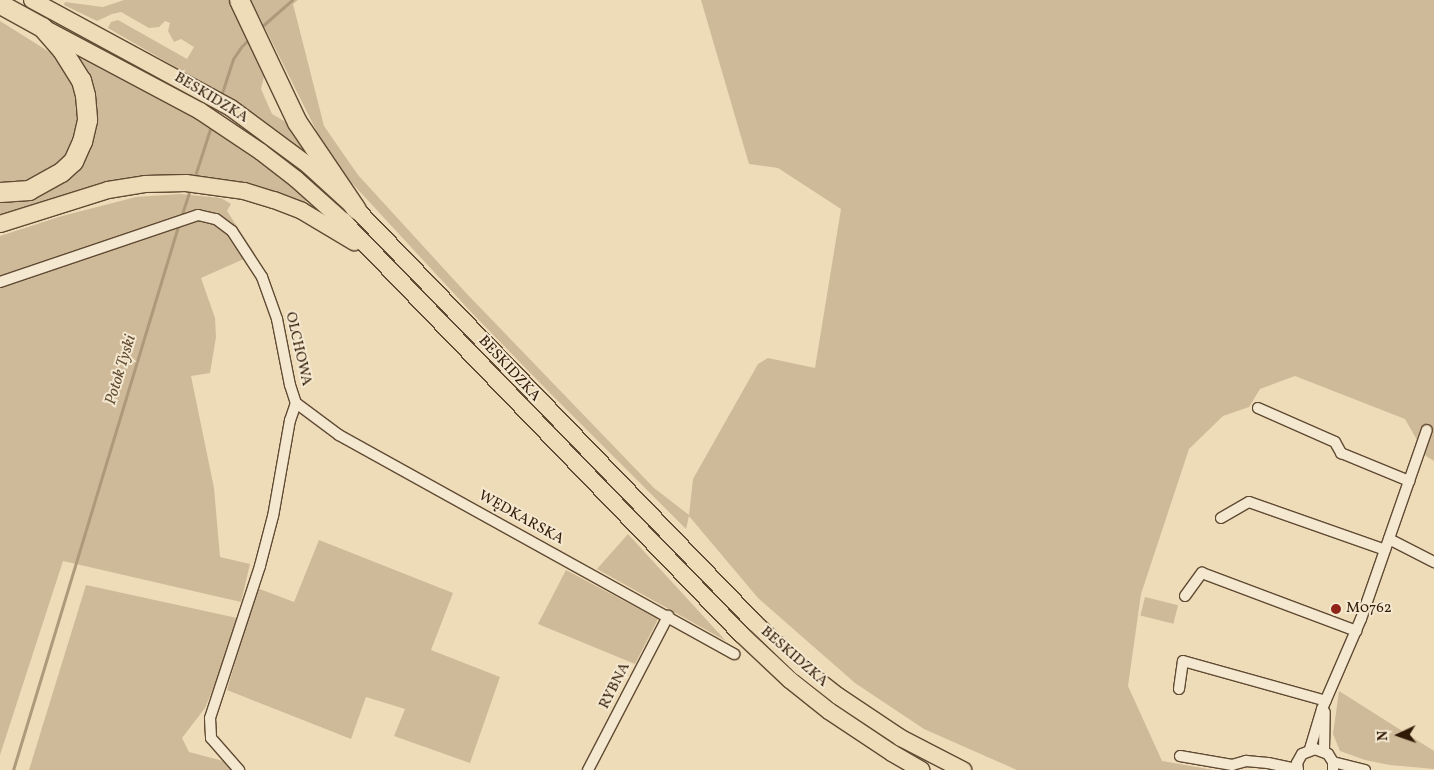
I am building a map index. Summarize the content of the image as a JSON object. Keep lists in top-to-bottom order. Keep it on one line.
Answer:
{"streets":{"highway":["BESKIDZKA"],"street":["OLCHOWA","WĘDKARSKA","RYBNA"]},"crossings":[["OLCHOWA","WĘDKARSKA"],["WĘDKARSKA","RYBNA"]],"water":["Potok Tyski"],"places":["M0762"],"north":"left"}
